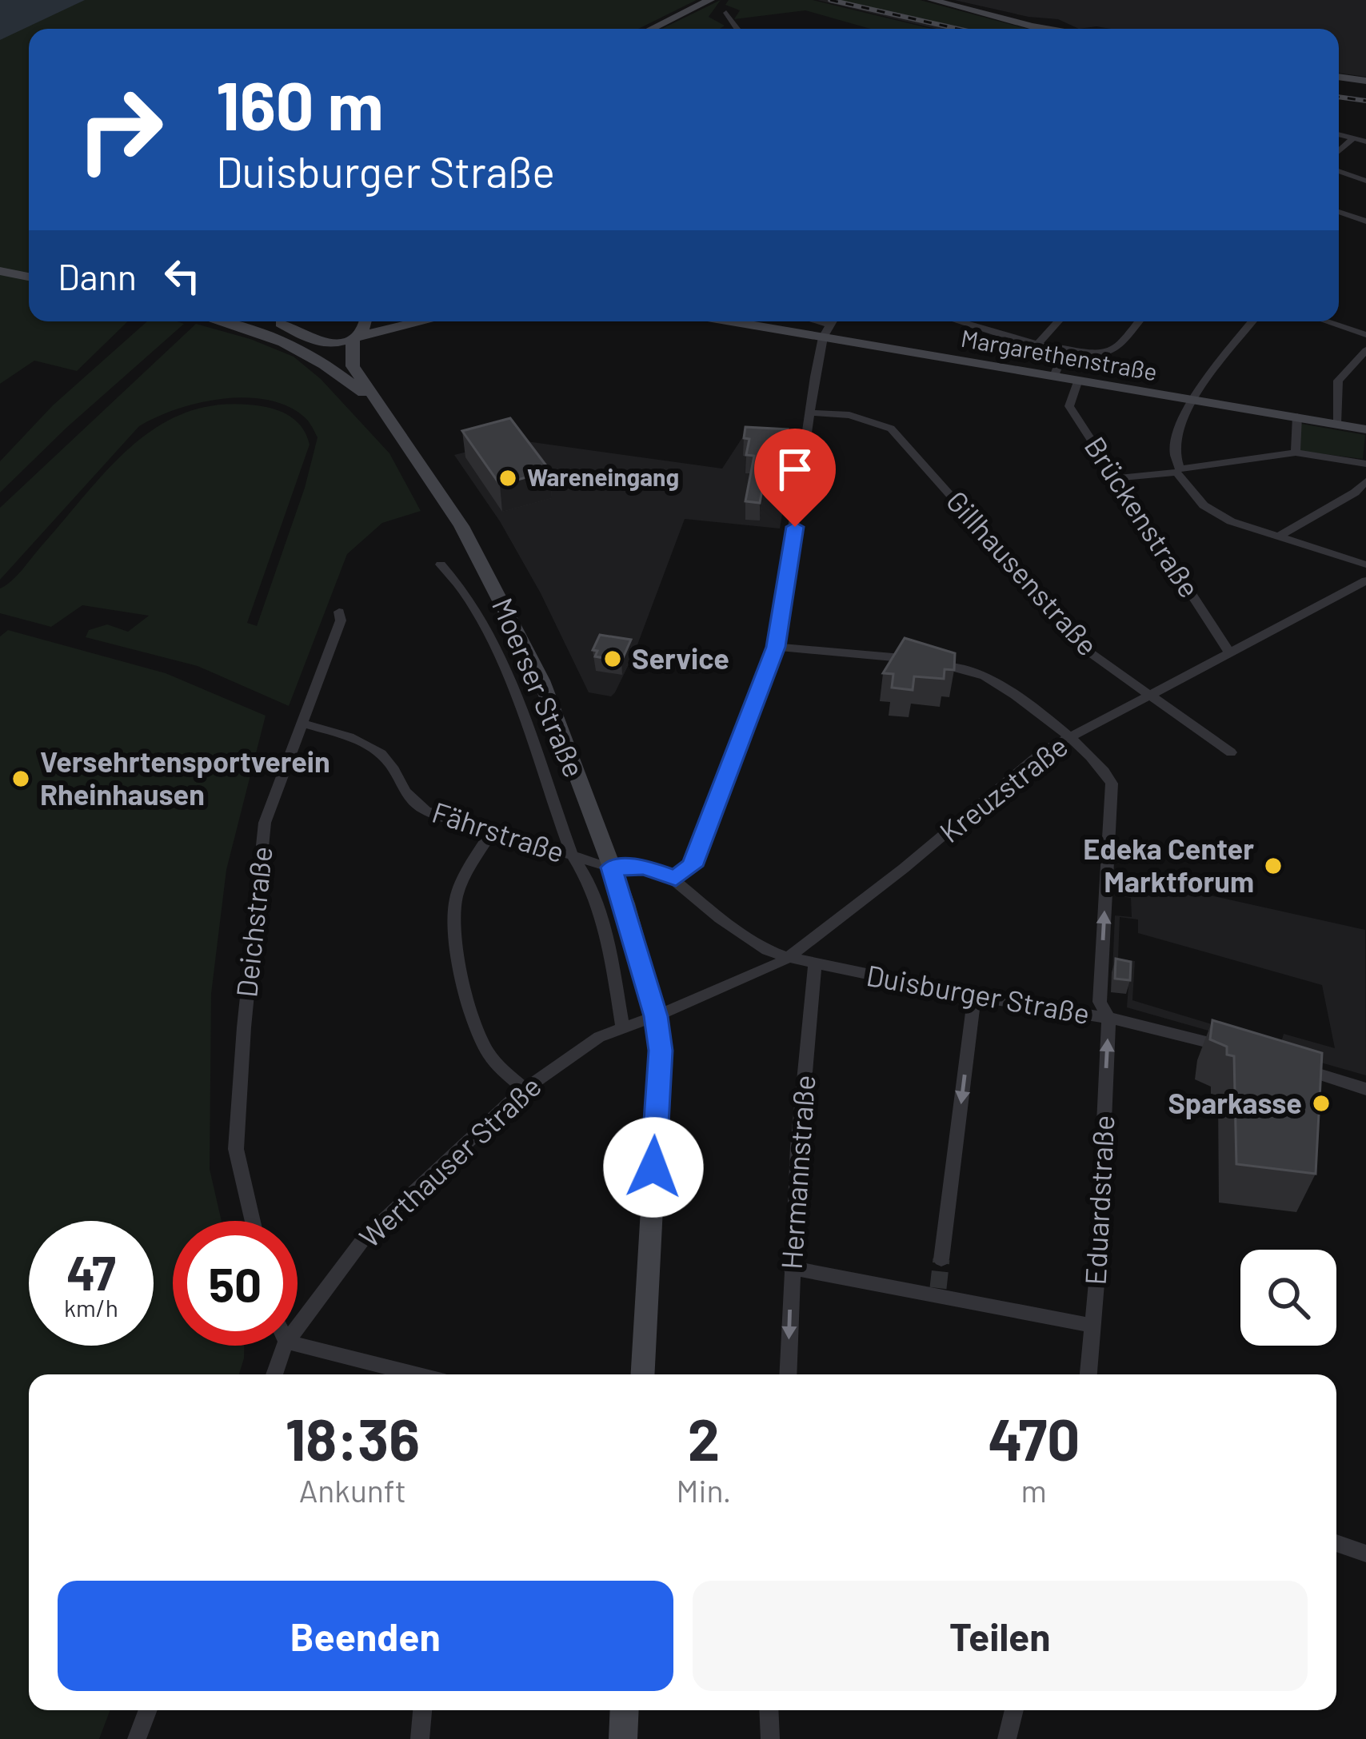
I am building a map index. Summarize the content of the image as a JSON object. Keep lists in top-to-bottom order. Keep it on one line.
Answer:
{"streets":{"main road":["Margarethenstraße","Moerser Straße"],"street":["Brückenstraße","Gillhausenstraße","Kreuzstraße","Fährstraße","Deichstraße","Duisburger Straße","Werthauser Straße","Hermannstraße","Eduardstraße"]},"crossings":[["Margarethenstraße","Brückenstraße"],["Brückenstraße","Kreuzstraße"],["Gillhausenstraße","Kreuzstraße"],["Moerser Straße","Kreuzstraße"],["Moerser Straße","Fährstraße"],["Moerser Straße","Duisburger Straße"],["Moerser Straße","Werthauser Straße"],["Kreuzstraße","Duisburger Straße"],["Kreuzstraße","Werthauser Straße"],["Kreuzstraße","Eduardstraße"],["Fährstraße","Deichstraße"],["Fährstraße","Duisburger Straße"],["Duisburger Straße","Hermannstraße"],["Duisburger Straße","Eduardstraße"]],"one_way":["Eduardstraße"],"places":["Wareneingang","Service","Versehrtensportverein Rheinhausen","Edeka Center Marktforum","Sparkasse"],"page":{"turn":["160 m","Duisburger Straße"],"then":"Dann","speed":"47 km/h","limit":"50","eta":["18:36","Ankunft","2","Min.","470","m"],"buttons":["Beenden","Teilen"]}}
